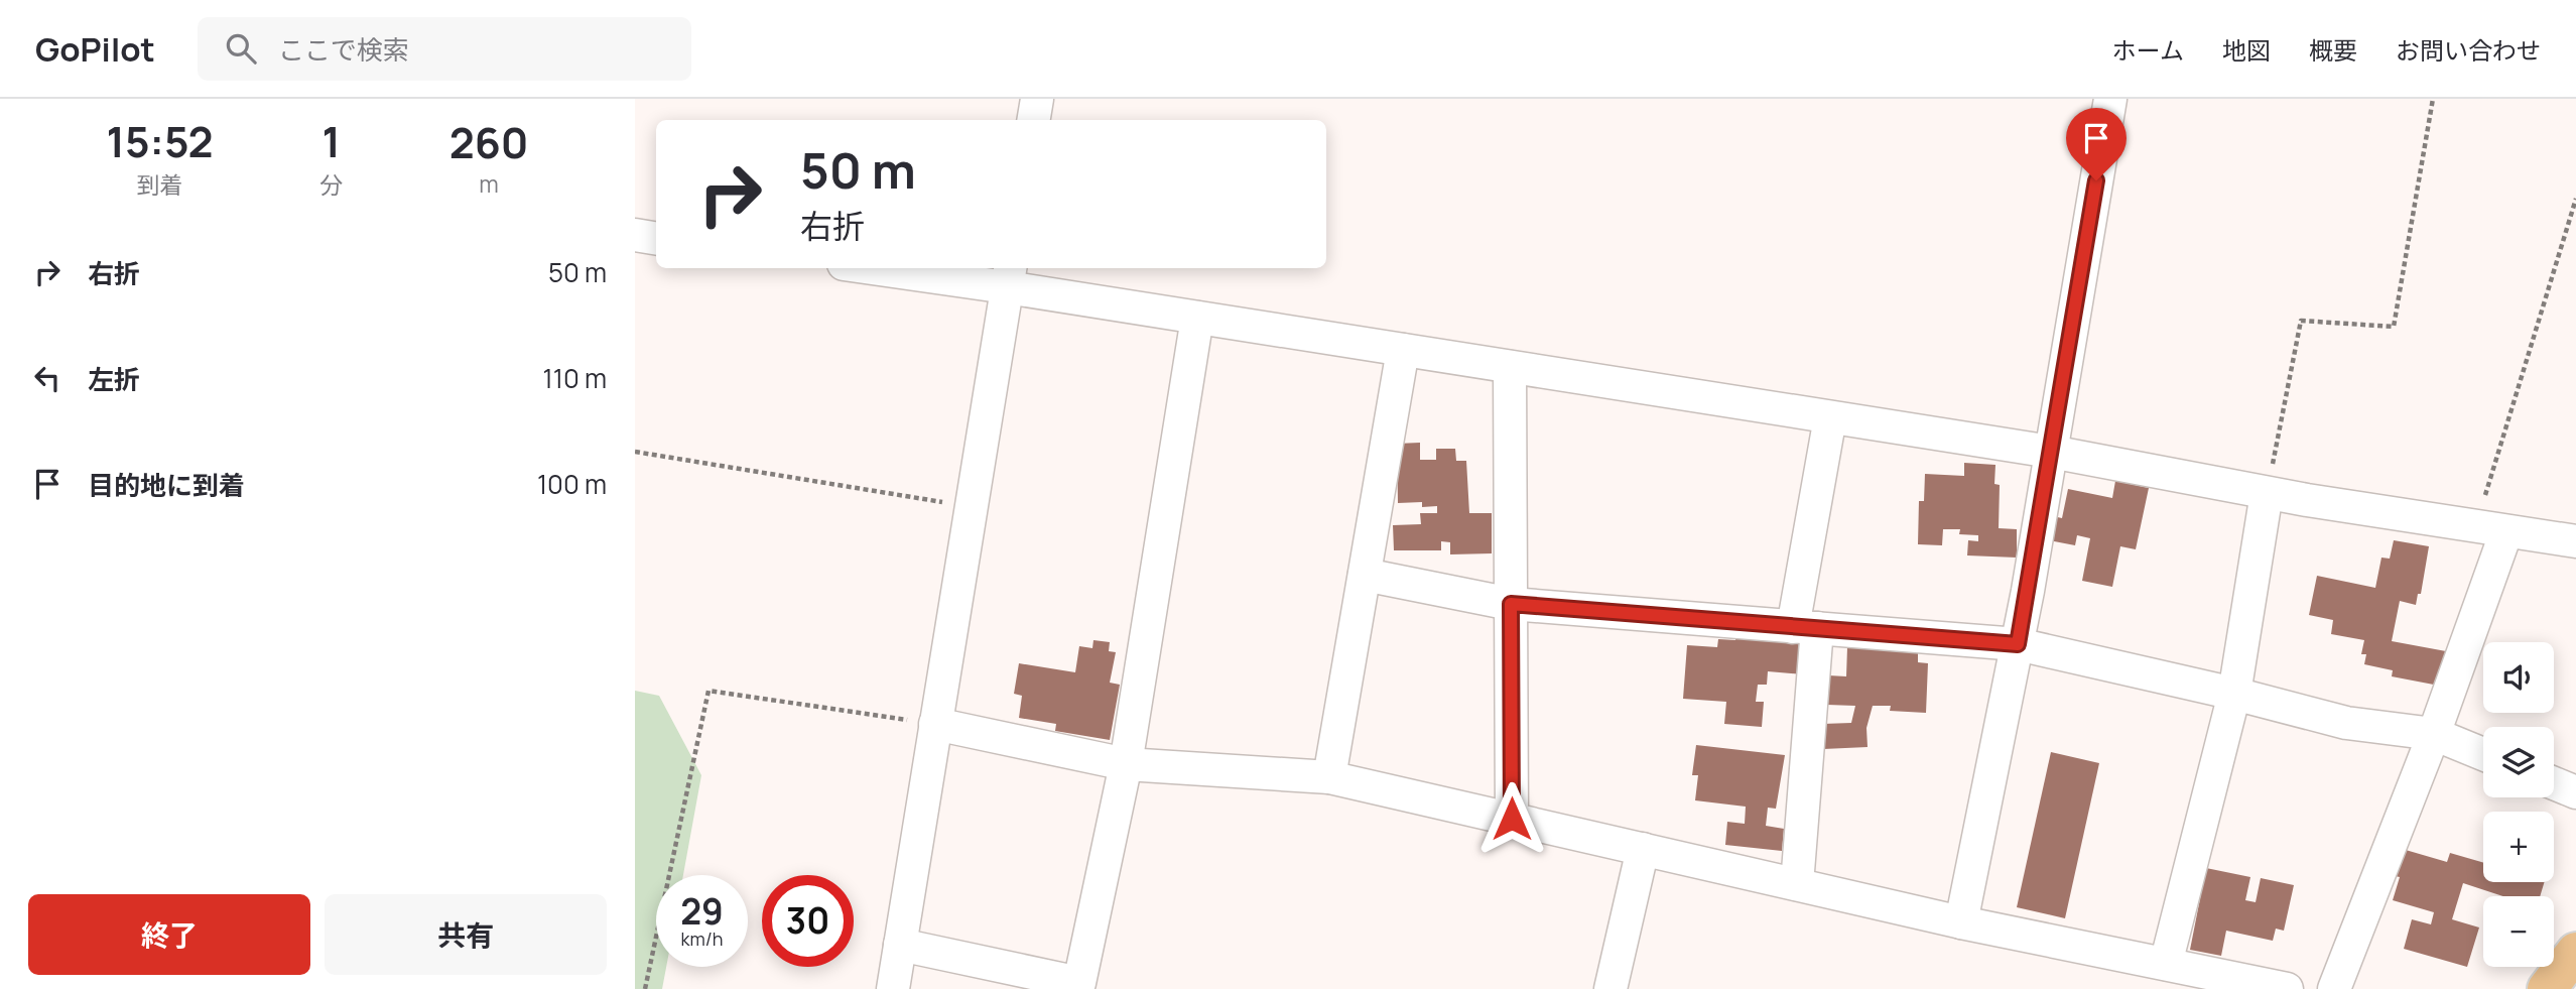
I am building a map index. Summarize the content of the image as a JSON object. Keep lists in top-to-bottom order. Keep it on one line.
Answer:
{"page":{"header":"GoPilot","search":"ここで検索","nav":["ホーム","地図","概要","お問い合わせ"],"eta":["15:52","到着","1","分","260","m"],"turn":["50 m","右折"],"list":[{"name":"右折","value":"50 m"},{"name":"左折","value":"110 m"},{"name":"目的地に到着","value":"100 m"}],"map_buttons":["+","−"],"speed":"29 km/h","limit":"30","buttons":["終了","共有"]}}
